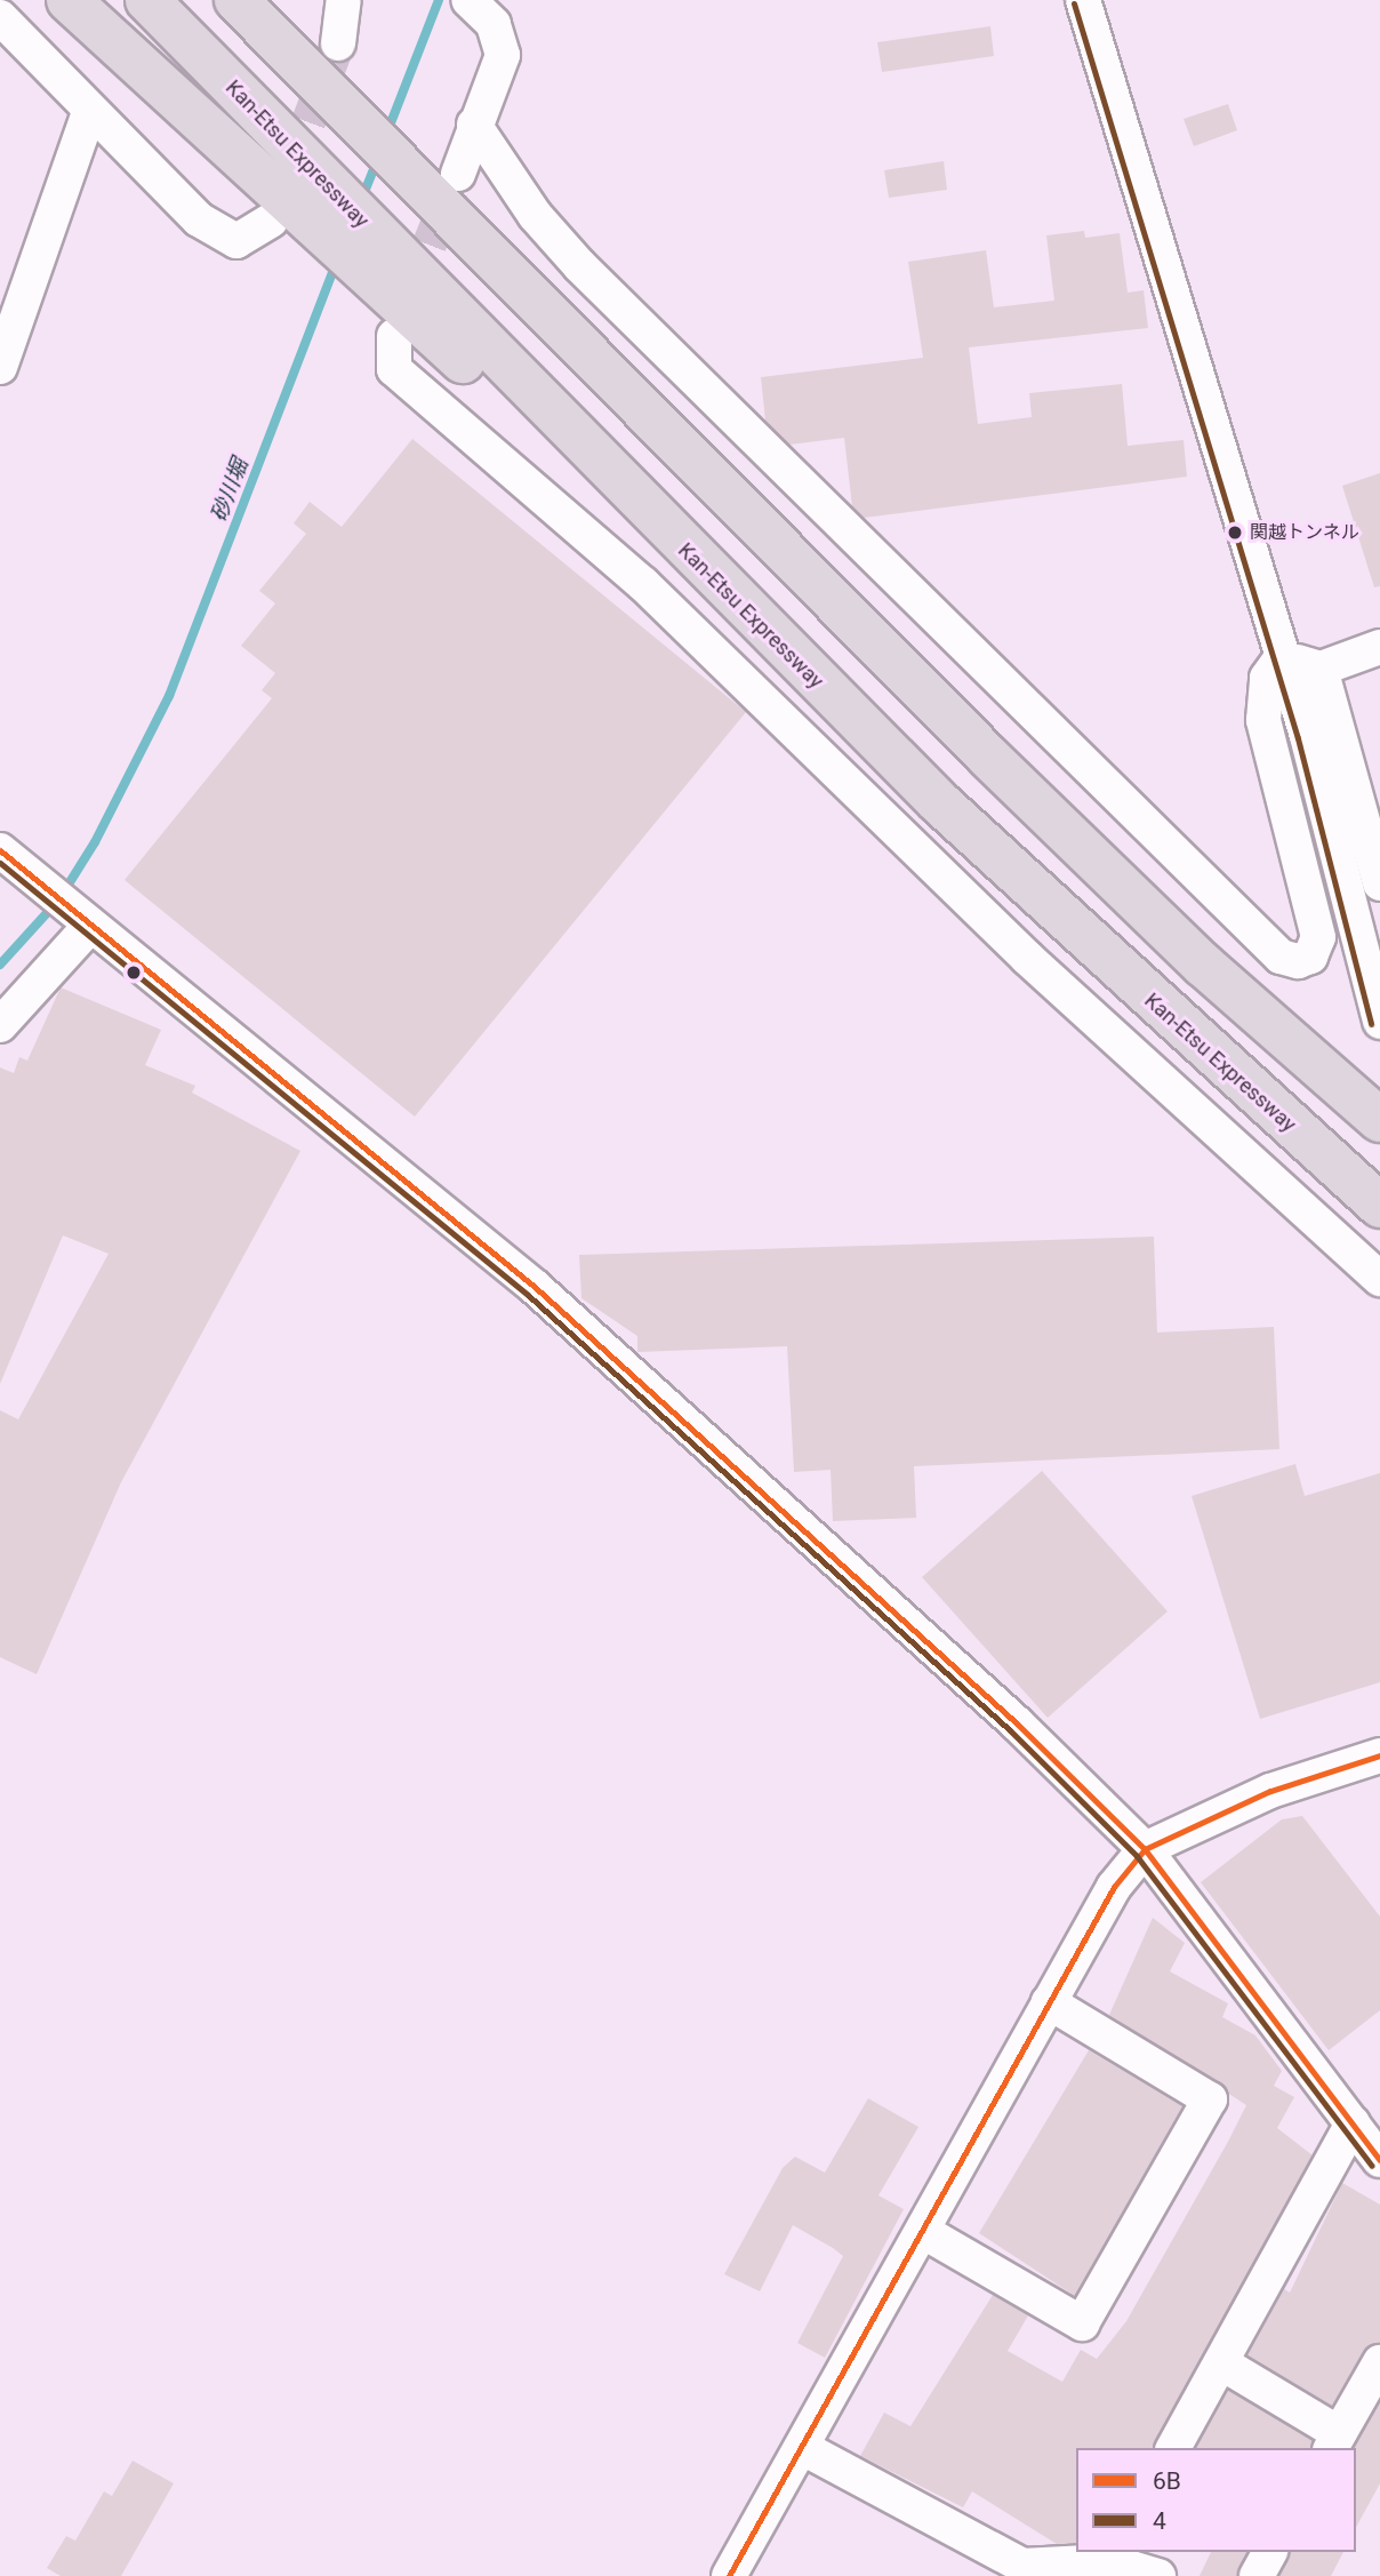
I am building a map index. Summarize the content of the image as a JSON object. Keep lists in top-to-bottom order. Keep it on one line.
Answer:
{"streets":{"highway":["Kan-Etsu Expressway"]},"water":["砂川堀"],"places":["関越トンネル"],"lines":["transit line 4","transit line 6B"],"legend":["6B","4"]}
